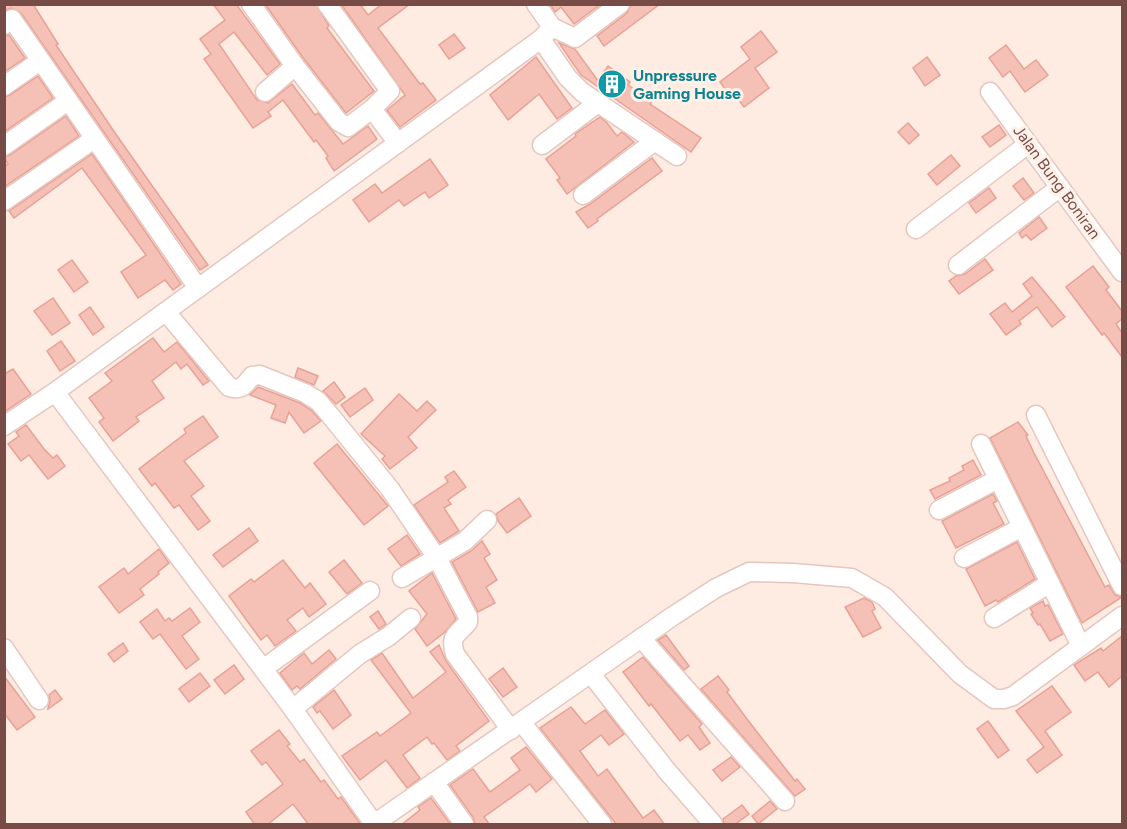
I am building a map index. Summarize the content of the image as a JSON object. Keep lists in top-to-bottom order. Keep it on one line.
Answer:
{"streets":{"street":["Jalan Bung Boniran"]},"places":{"building":["Unpressure Gaming House"]}}
